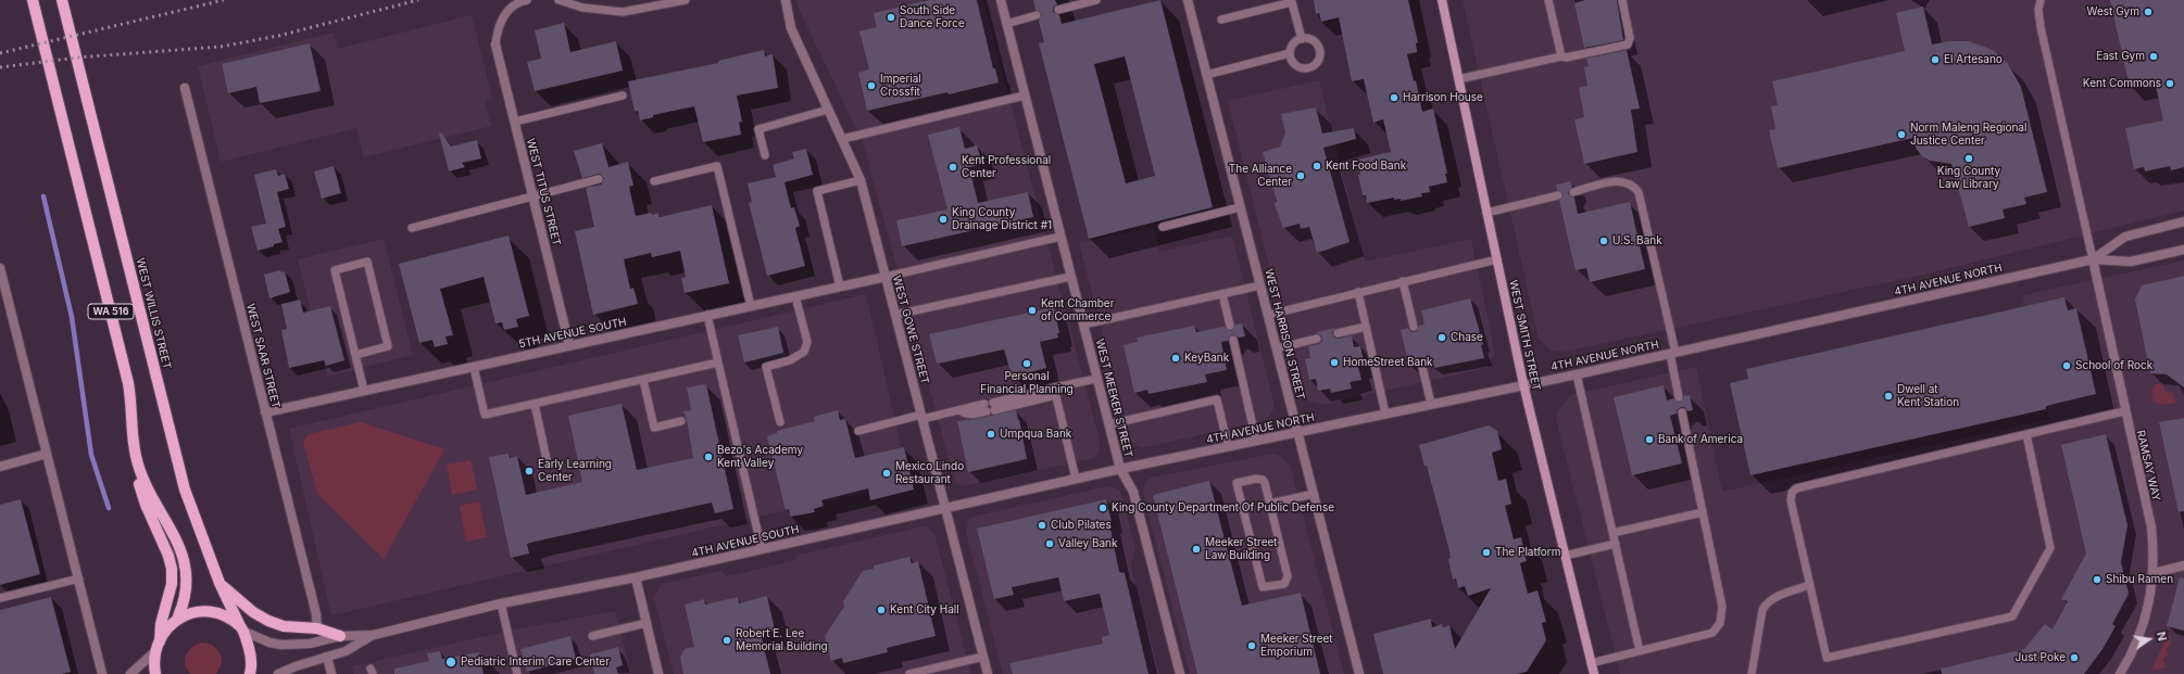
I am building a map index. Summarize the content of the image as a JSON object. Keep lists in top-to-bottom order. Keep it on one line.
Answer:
{"streets":{"main road":["WA 516","WEST WILLIS STREET","WEST SMITH STREET"],"street":["WEST TITUS STREET","4TH AVENUE NORTH","WEST GOWE STREET","5TH AVENUE SOUTH","WEST HARRISON STREET","WEST SAAR STREET","WEST MEEKER STREET","RAMSAY WAY","4TH AVENUE SOUTH"]},"crossings":[["WEST TITUS STREET","5TH AVENUE SOUTH"],["4TH AVENUE NORTH","WEST HARRISON STREET"],["4TH AVENUE NORTH","WEST SMITH STREET"],["4TH AVENUE NORTH","WEST MEEKER STREET"],["4TH AVENUE NORTH","RAMSAY WAY"],["4TH AVENUE NORTH","4TH AVENUE SOUTH"],["WEST WILLIS STREET","4TH AVENUE SOUTH"],["WEST GOWE STREET","5TH AVENUE SOUTH"],["WEST GOWE STREET","4TH AVENUE SOUTH"],["5TH AVENUE SOUTH","WEST SAAR STREET"],["WEST MEEKER STREET","4TH AVENUE SOUTH"]],"places":["West Gym","South Side Dance Force","East Gym","El Artesano","Kent Commons","Imperial Crossfit","Harrison House","Norm Maleng Regional Justice Center","King County Law Library","Kent Food Bank","Kent Professional Center","The Alliance Center","King County Drainage District #1","U.S. Bank","Kent Chamber of Commerce","Chase","KeyBank","HomeStreet Bank","Personal Financial Planning","School of Rock","Dwell at Kent Station","Umpqua Bank","Bank of America","Bezo's Academy Kent Valley","Early Learning Center","Mexico Lindo Restaurant","King County Department Of Public Defense","Club Pilates","Valley Bank","Meeker Street Law Building","The Platform","Shibu Ramen","Kent City Hall","Robert E. Lee Memorial Building","Meeker Street Emporium","Just Poke","Pediatric Interim Care Center"],"north":"right"}
